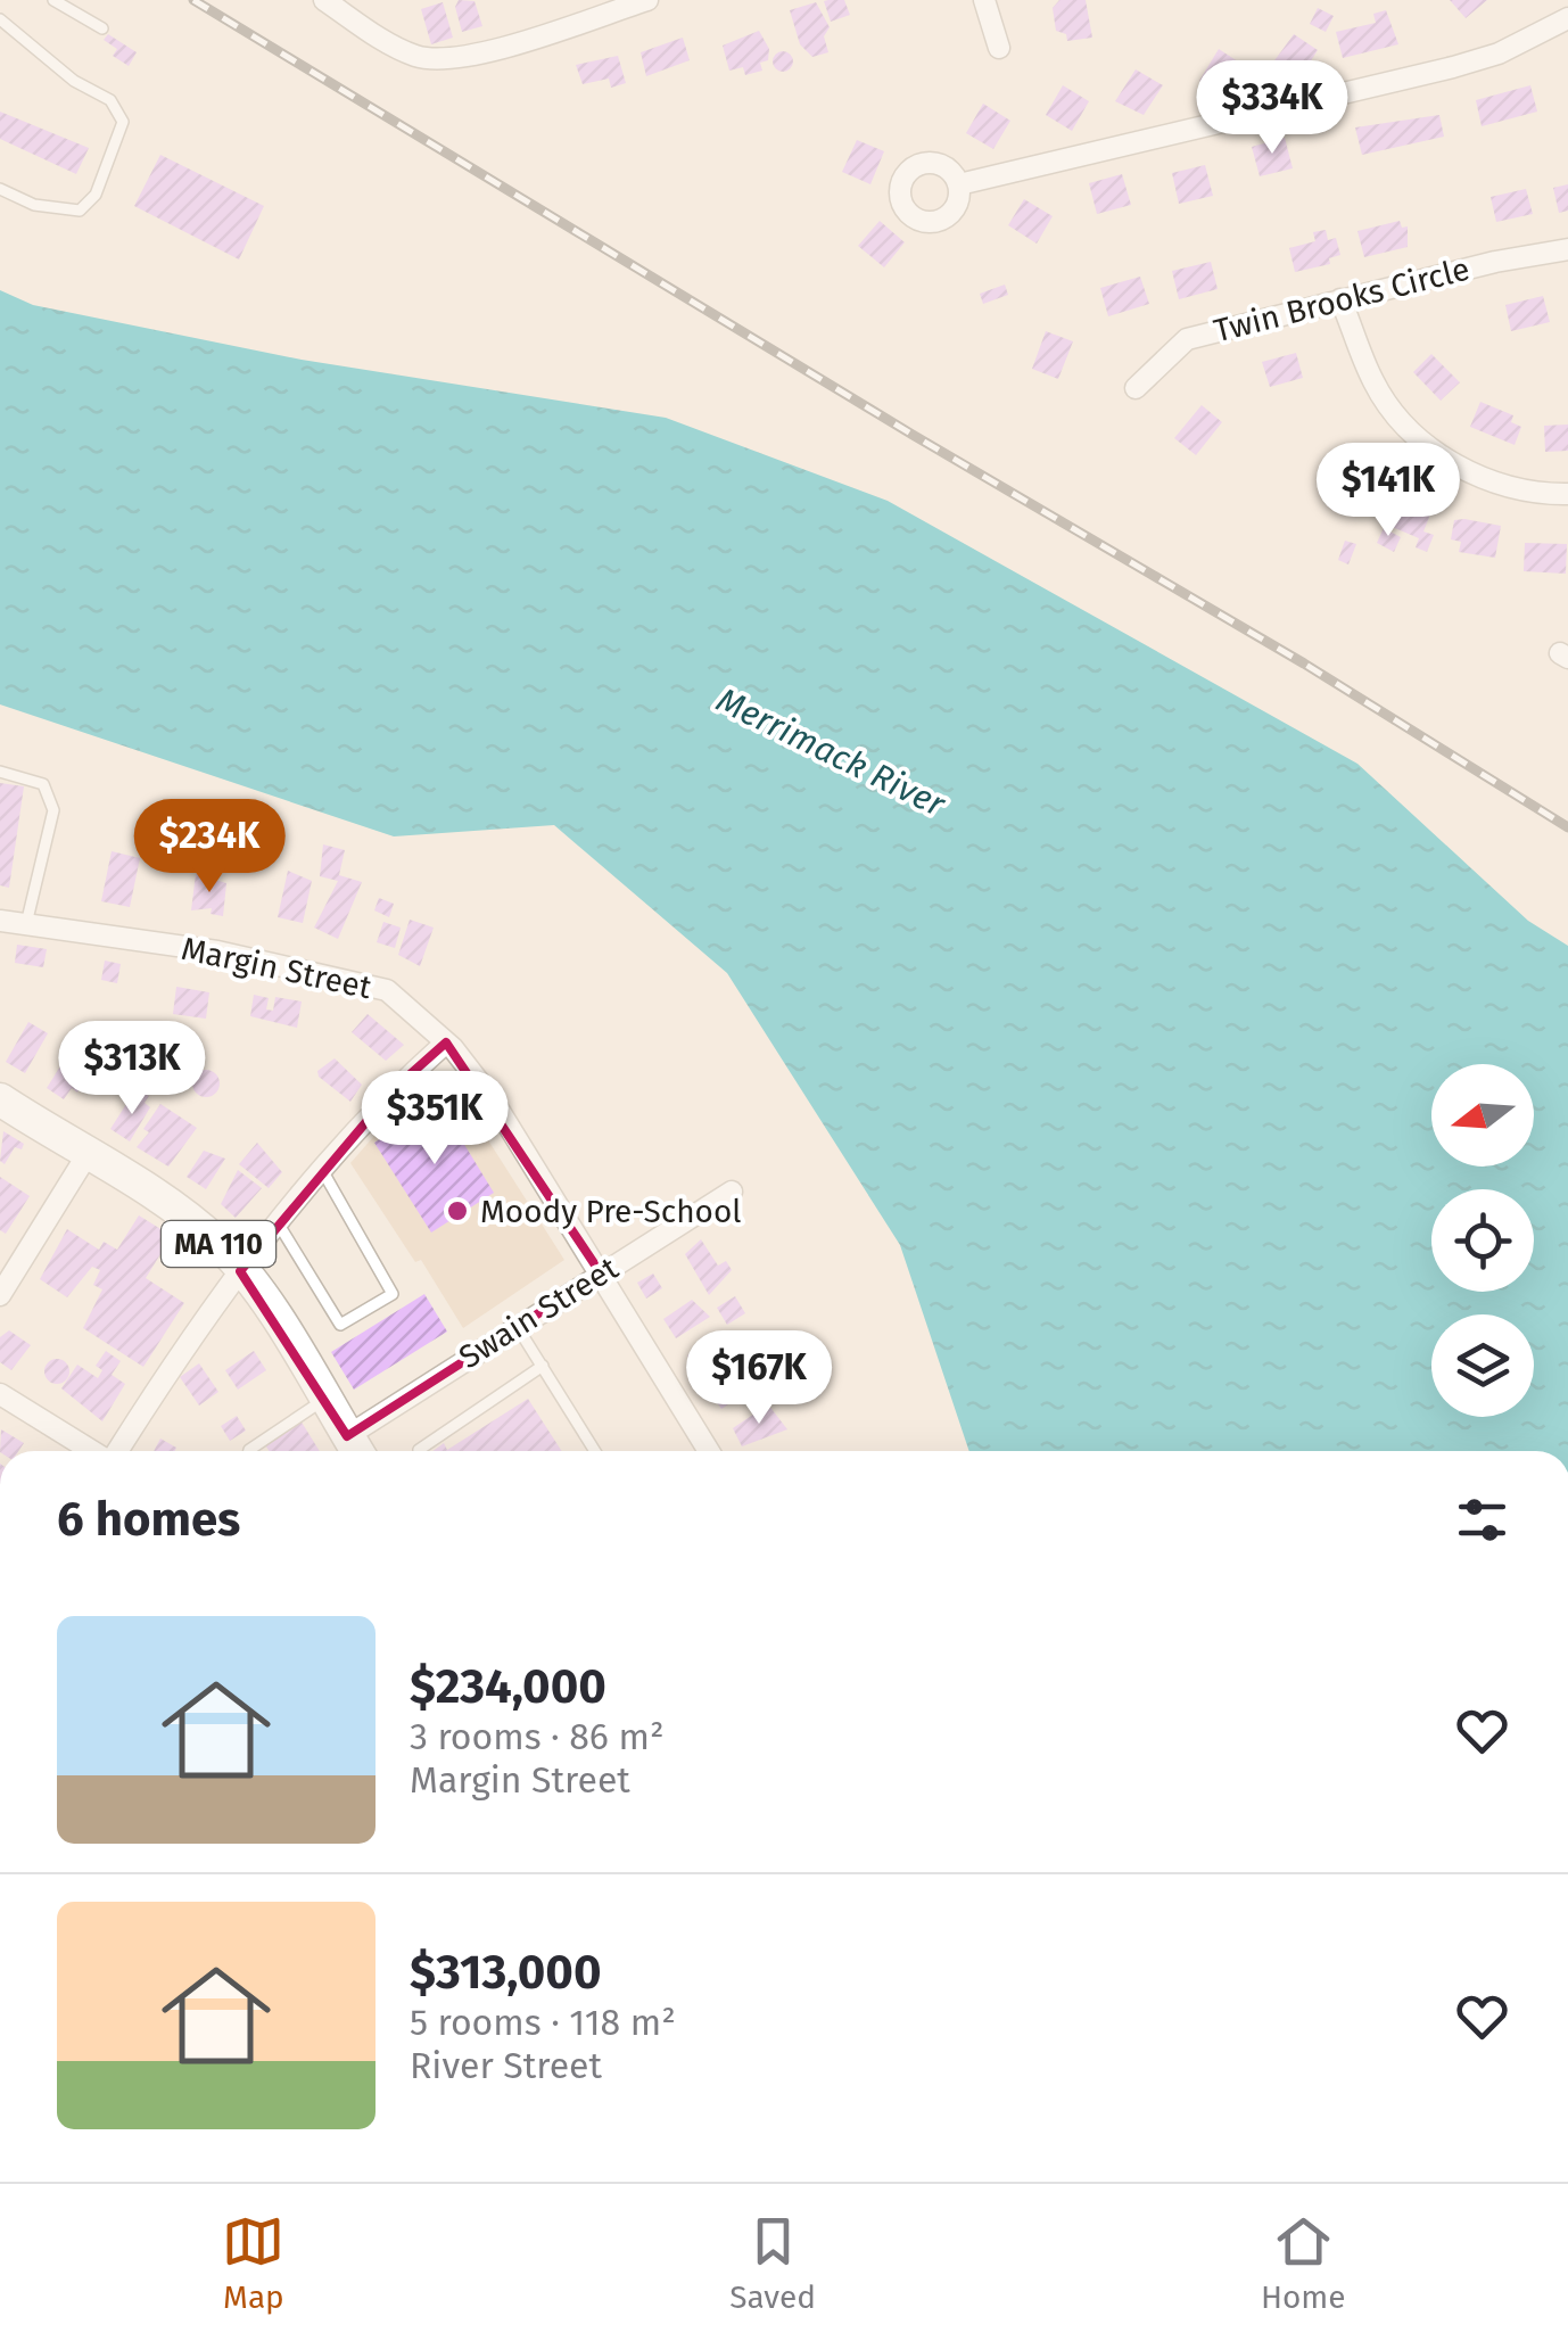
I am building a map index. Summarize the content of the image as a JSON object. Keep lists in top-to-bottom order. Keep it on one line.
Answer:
{"streets":{"main road":["MA 110"],"street":["Twin Brooks Circle","Margin Street","Swain Street"]},"crossings":[["Margin Street","Swain Street"],["MA 110","Swain Street"]],"water":["Merrimack River"],"places":["Moody Pre-School"],"north":"left","page":{"price":["$334K","$141K","$234K","$313K","$351K","$167K"],"heading":"6 homes","list":[{"name":"$234,000","note":"3 rooms · 86 m² · Margin Street"},{"name":"$313,000","note":"5 rooms · 118 m² · River Street"}],"tabs":["Map","Saved","Home"]}}
